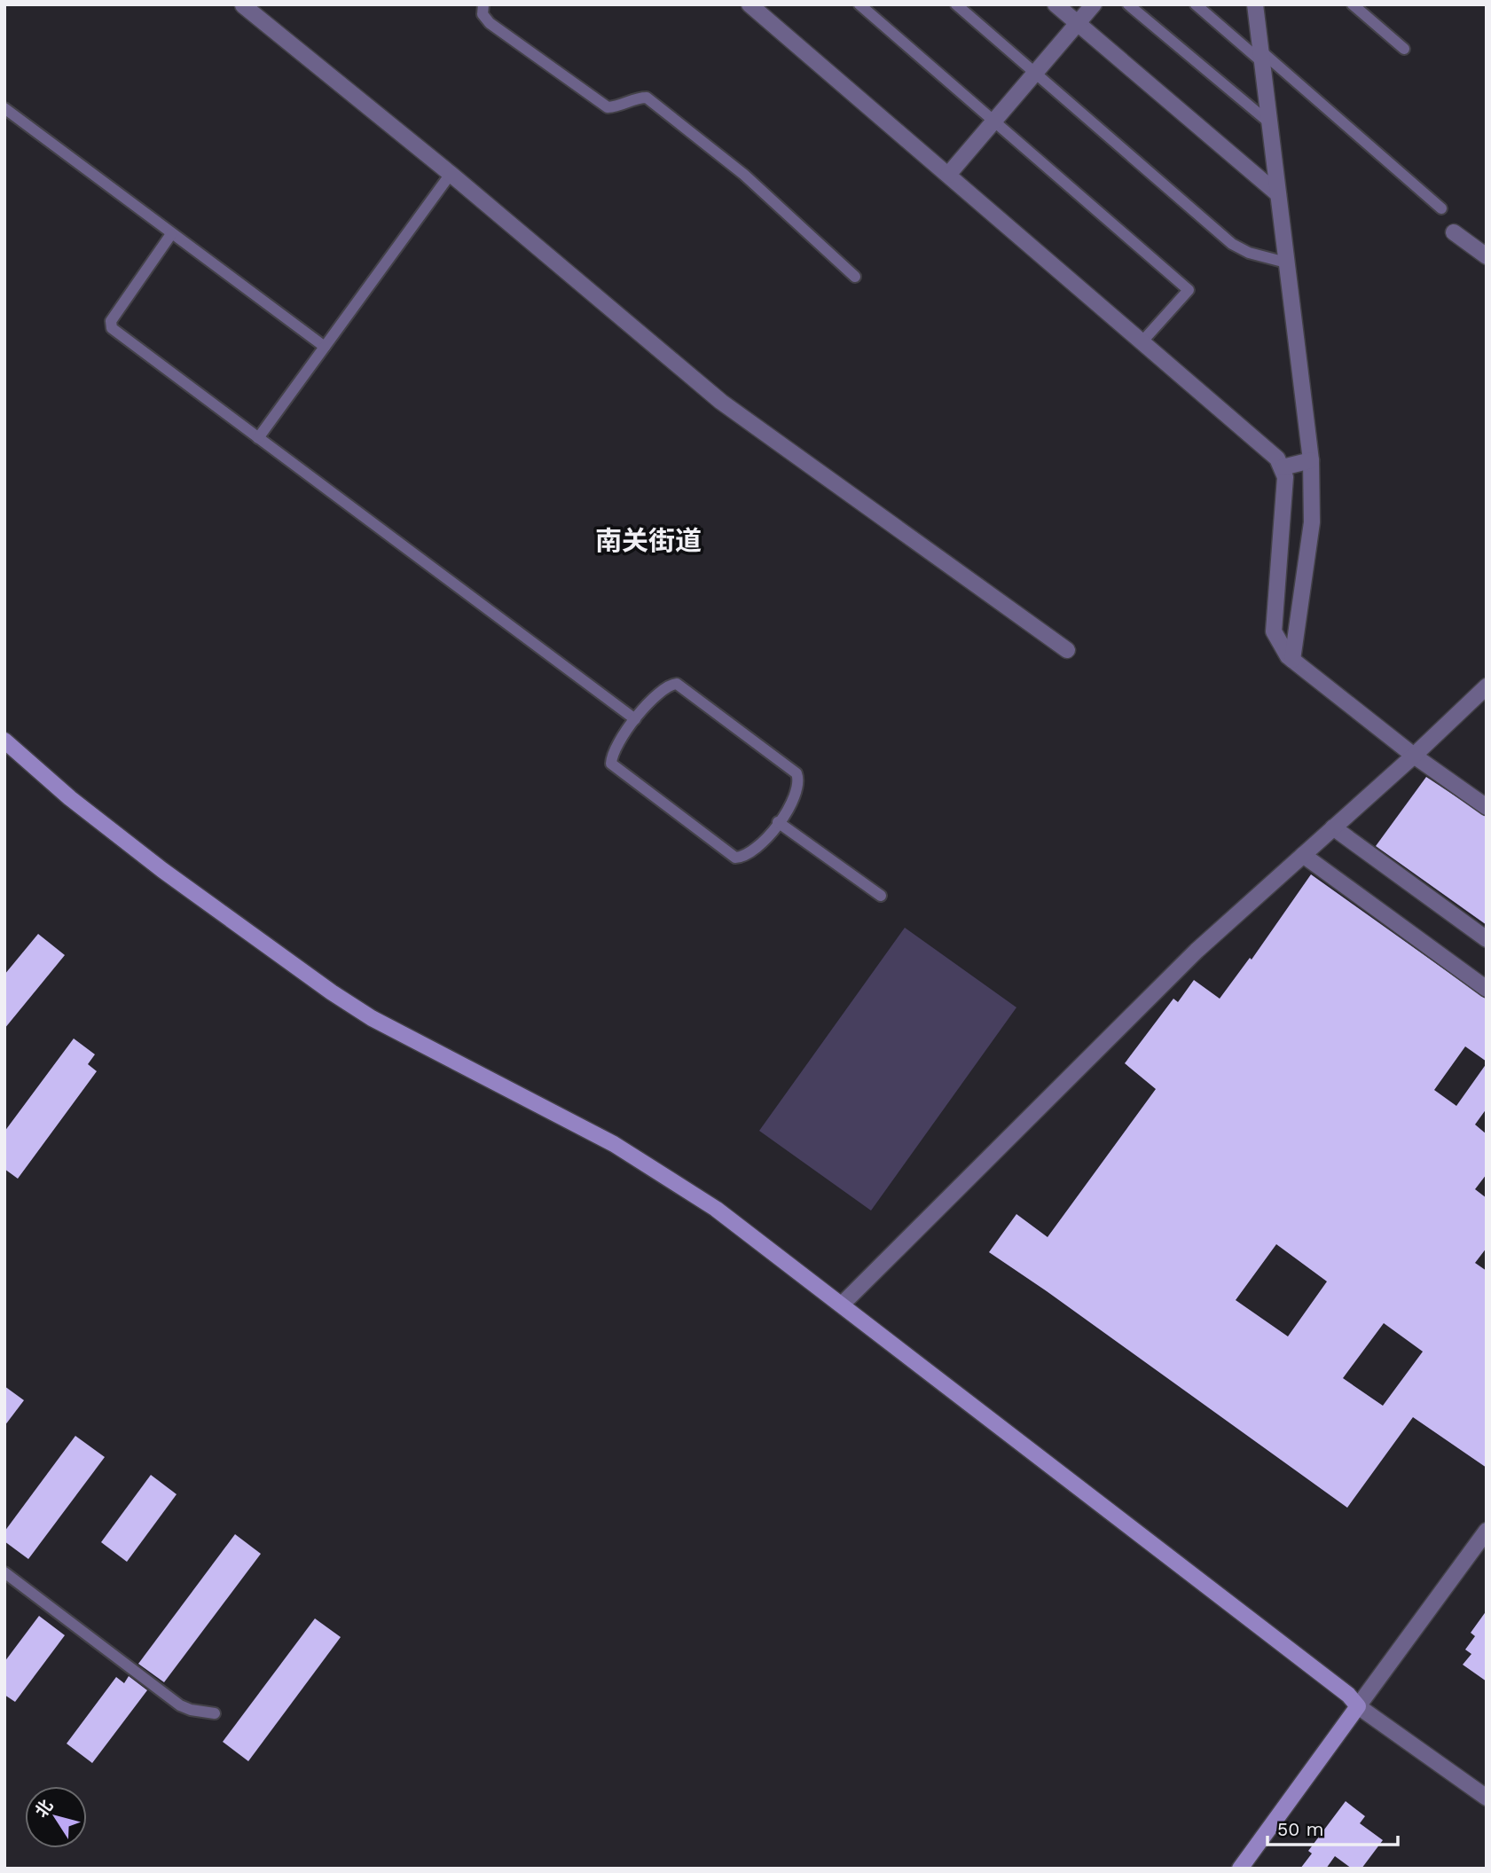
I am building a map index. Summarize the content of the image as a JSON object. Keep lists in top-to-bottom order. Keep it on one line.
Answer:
{"districts":["南关街道"],"scale_bar":"50 m","north":"top left"}
